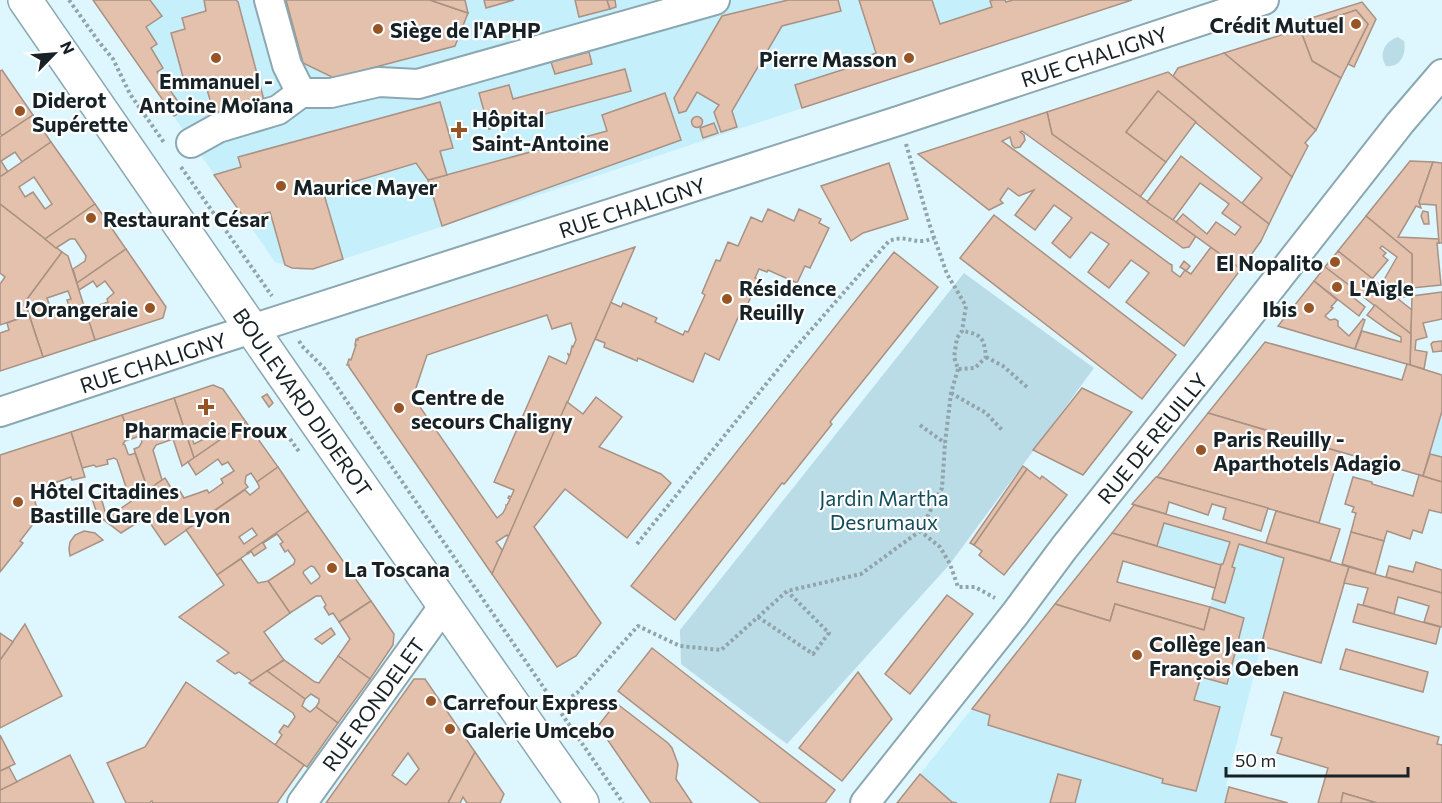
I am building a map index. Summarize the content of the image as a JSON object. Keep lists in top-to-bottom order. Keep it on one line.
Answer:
{"streets":{"main road":["BOULEVARD DIDEROT"],"street":["RUE CHALIGNY","RUE DE REUILLY","RUE RONDELET"]},"crossings":[["RUE CHALIGNY","BOULEVARD DIDEROT"],["BOULEVARD DIDEROT","RUE RONDELET"]],"parks":["Jardin Martha Desrumaux"],"places":{"other":["Crédit Mutuel","Siège de l'APHP","Emmanuel - Antoine Moïana","Pierre Masson","Diderot Supérette","Maurice Mayer","Restaurant César","El Nopalito","L'Aigle","Résidence Reuilly","L’Orangeraie","Ibis","Centre de secours Chaligny","Paris Reuilly - Aparthotels Adagio","Hôtel Citadines Bastille Gare de Lyon","La Toscana","Collège Jean François Oeben","Carrefour Express","Galerie Umcebo"],"health":["Hôpital Saint-Antoine","Pharmacie Froux"]},"scale_bar":"50 m","north":"top right"}
